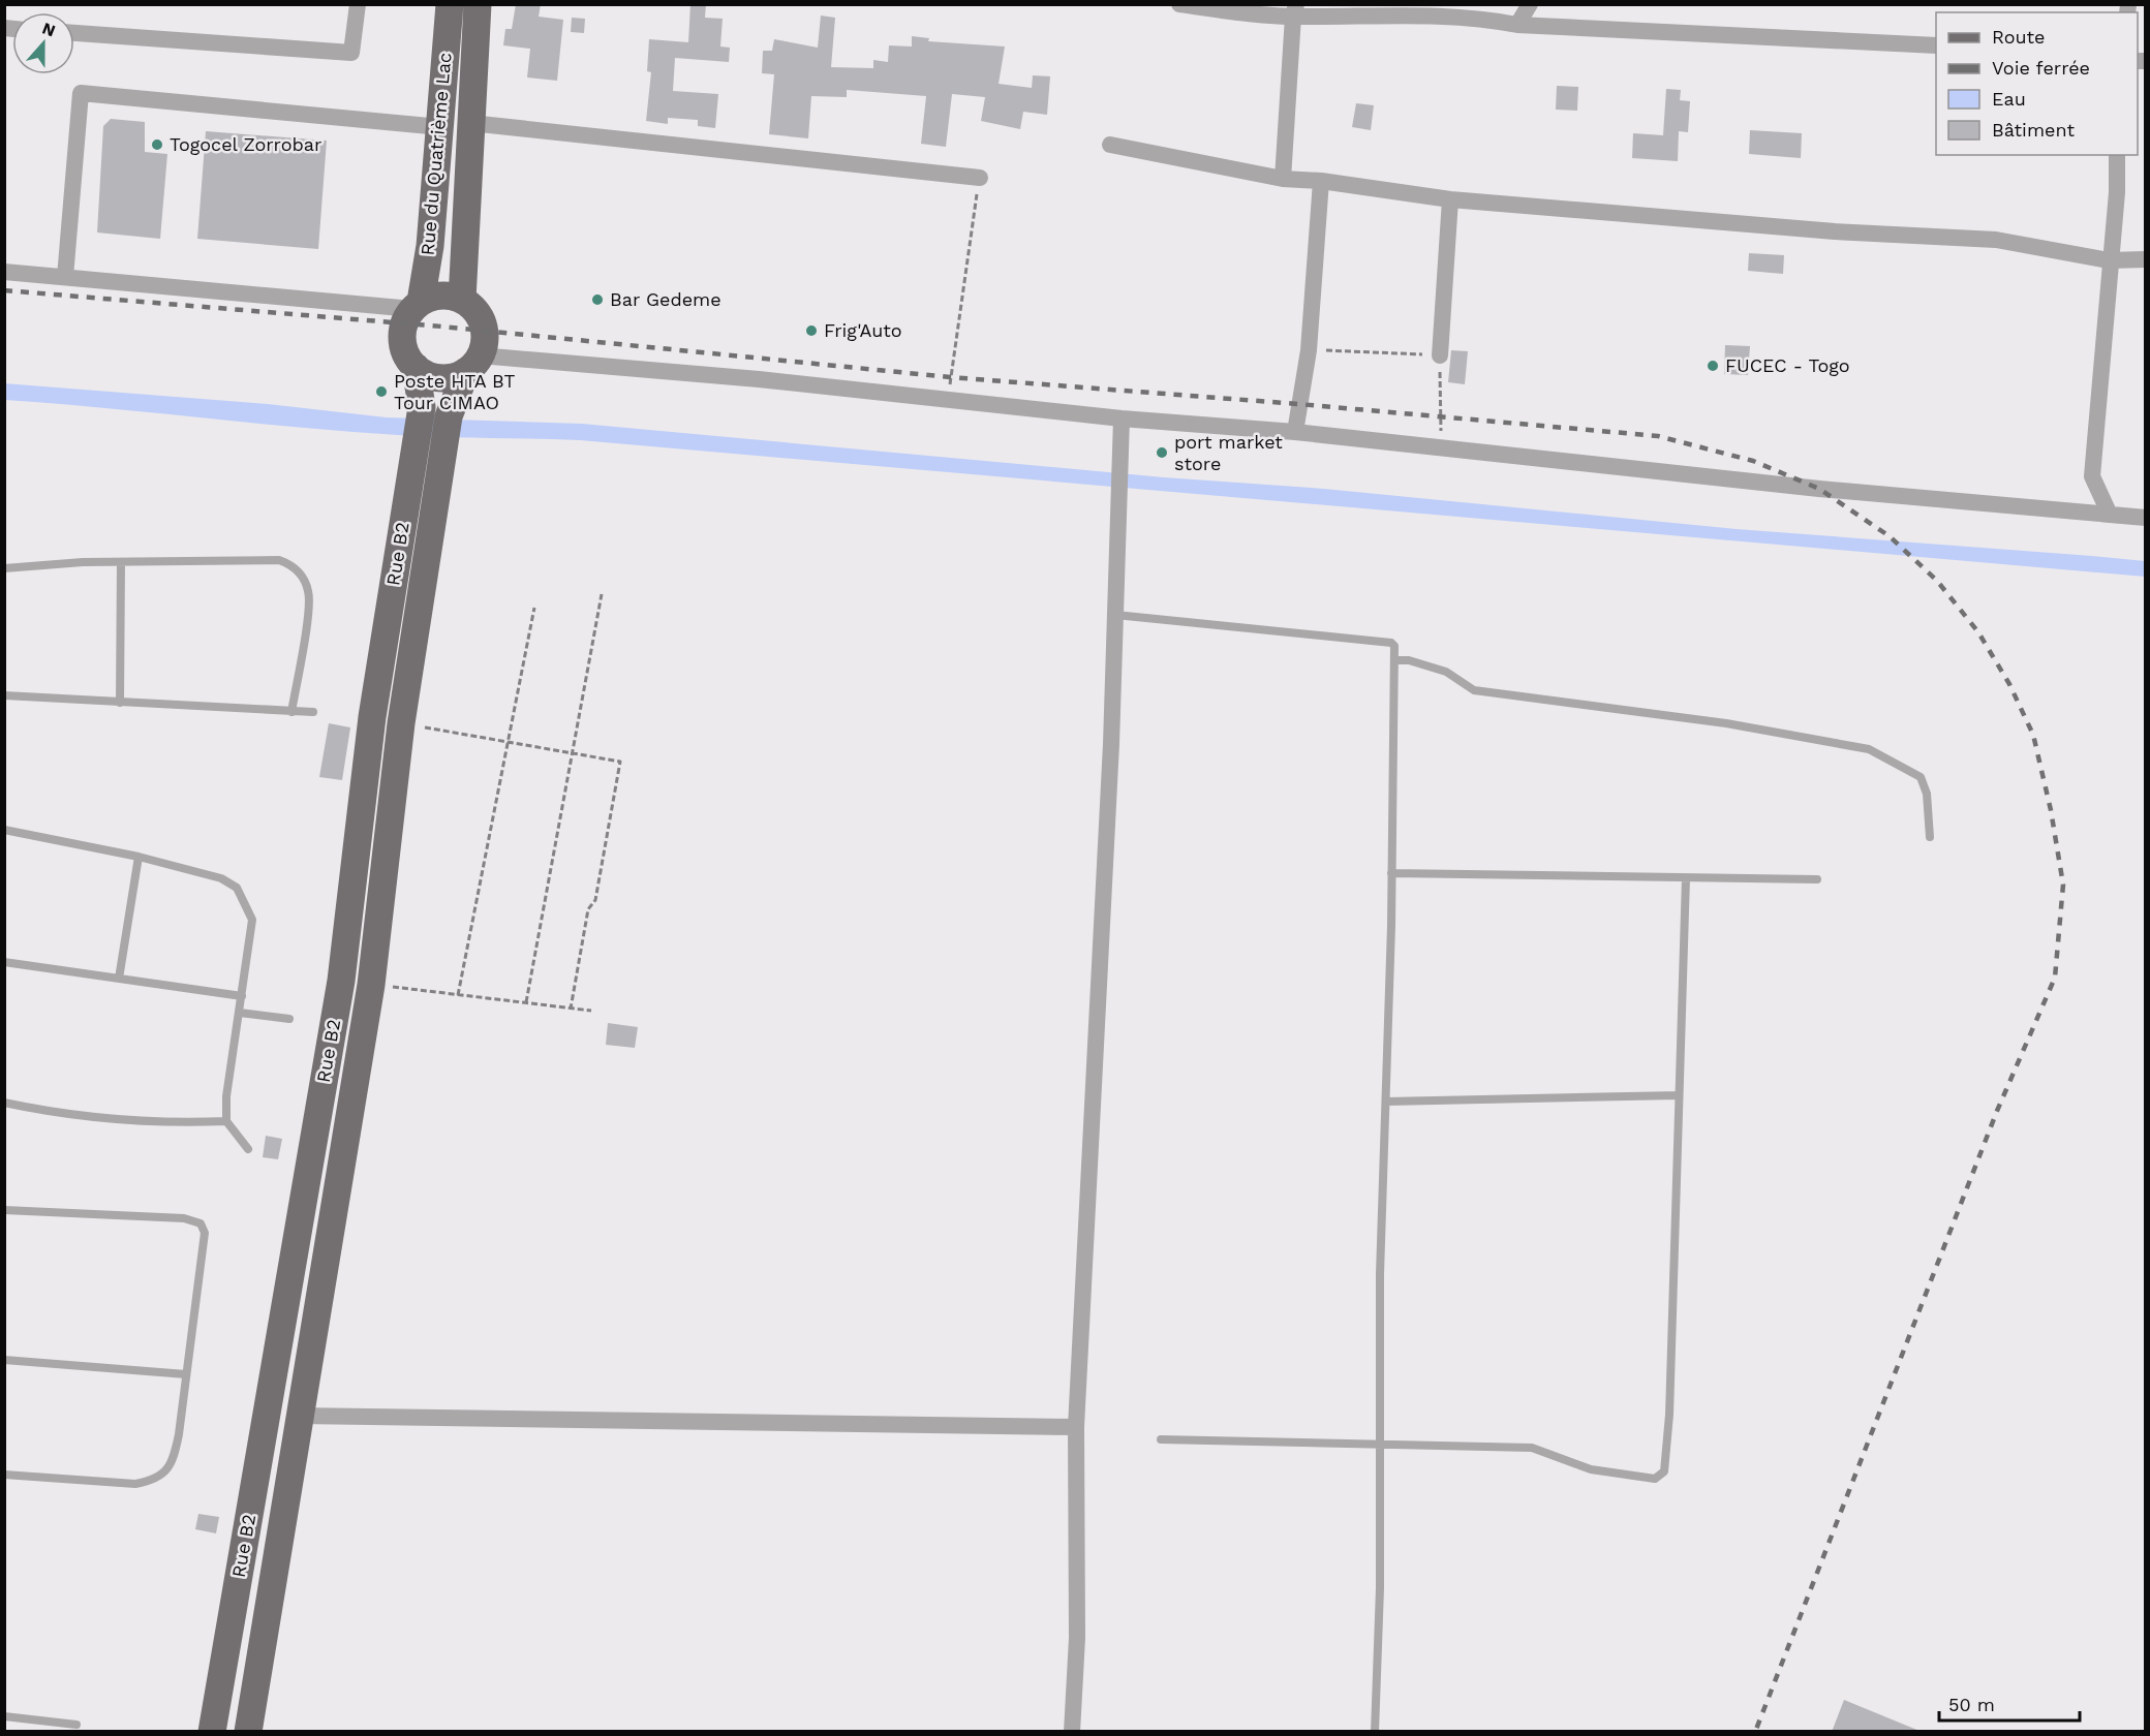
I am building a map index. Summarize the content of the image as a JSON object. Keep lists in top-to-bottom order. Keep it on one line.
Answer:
{"streets":{"main road":["Rue du Quatrième Lac","Rue B2"]},"crossings":[["Rue du Quatrième Lac","Rue B2"]],"places":["Togocel Zorrobar","Bar Gedeme","Frig'Auto","FUCEC - Togo","Poste HTA BT Tour CIMAO","port market store"],"legend":["Route","Voie ferrée","Eau","Bâtiment"],"scale_bar":"50 m","north":"top"}
